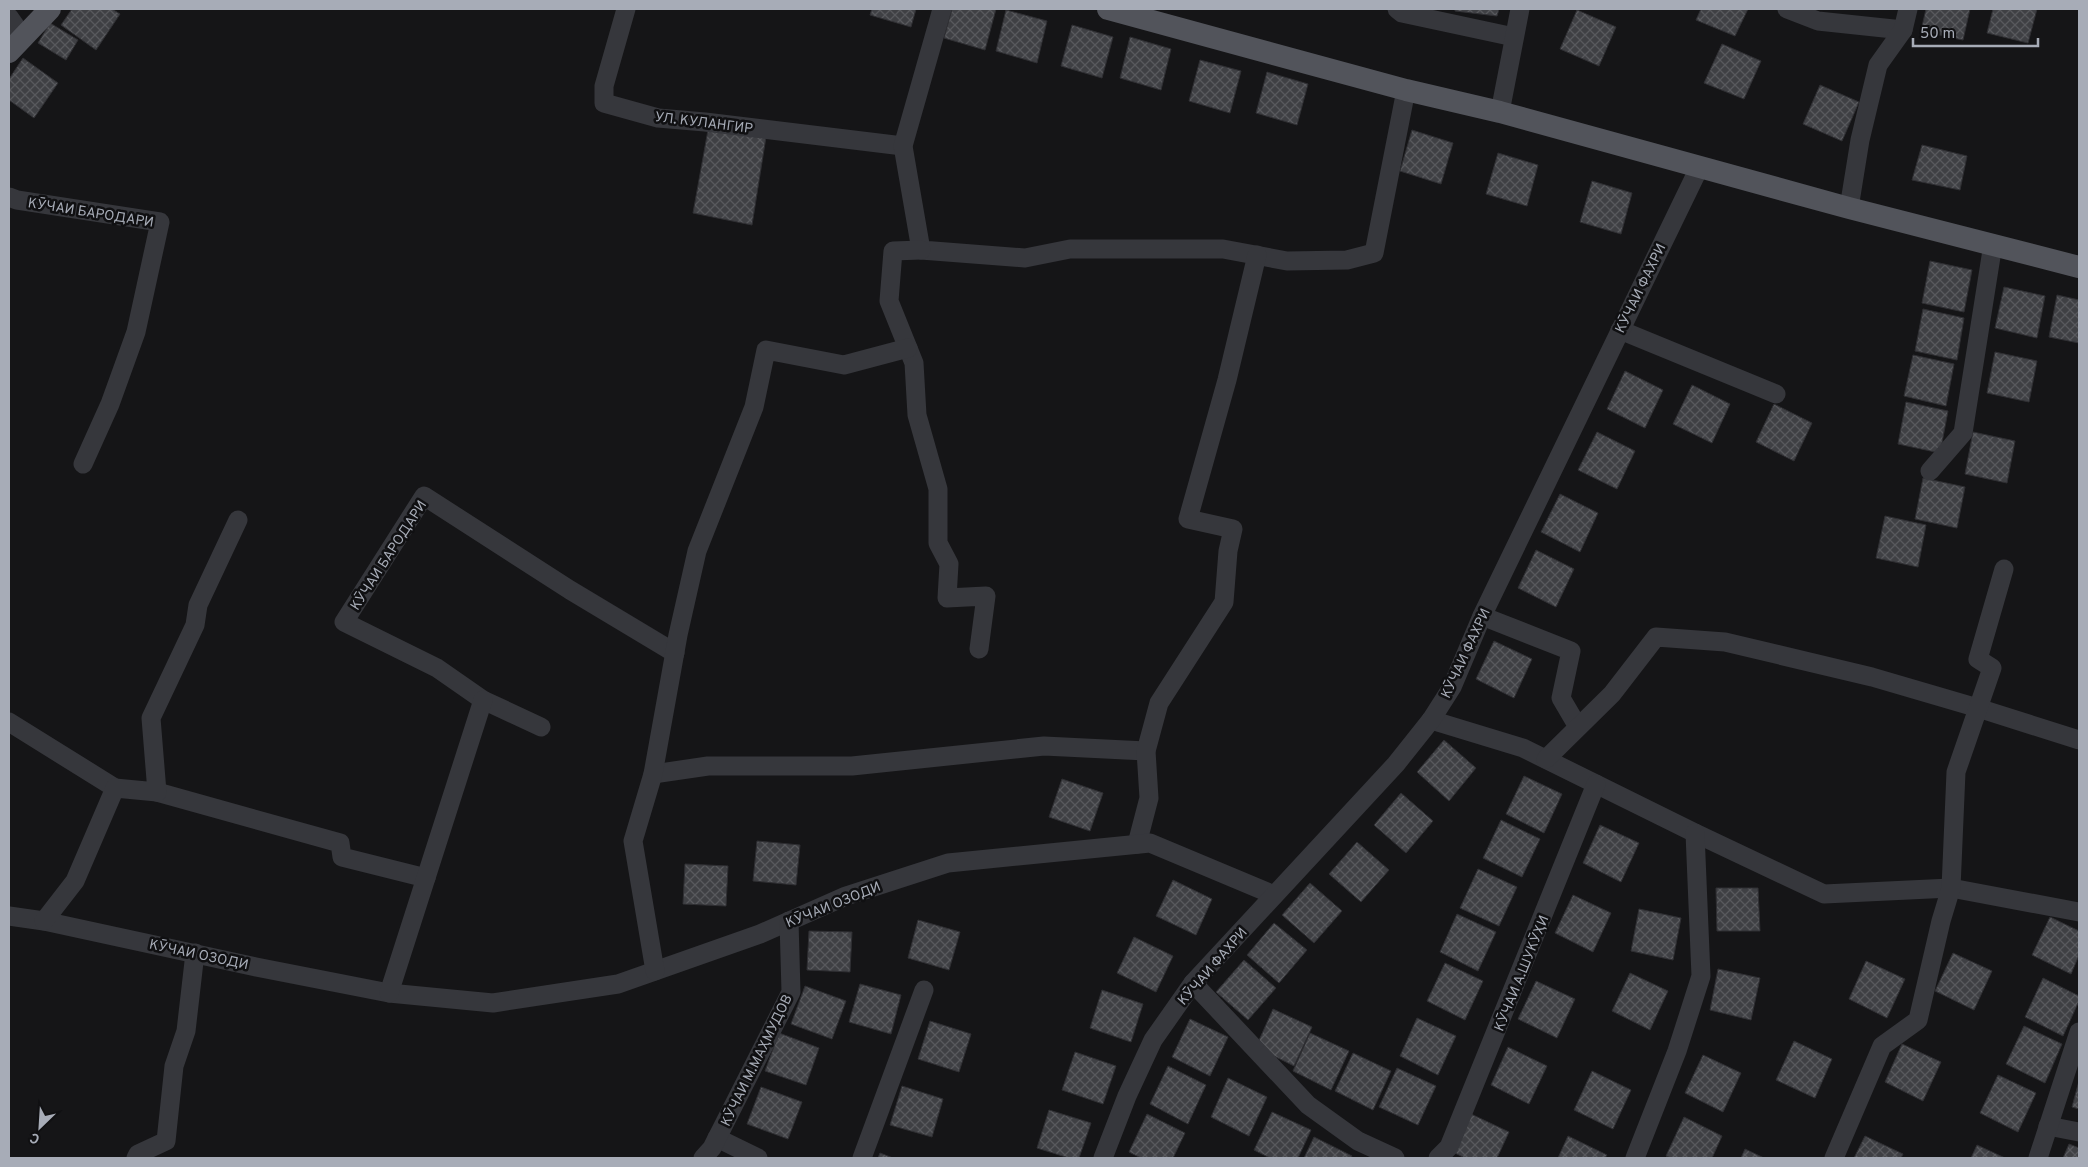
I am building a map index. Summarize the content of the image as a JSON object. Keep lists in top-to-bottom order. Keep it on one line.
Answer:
{"streets":{"street":["УЛ. КУЛАНГИР","КӮЧАИ БАРОДАРИ","КӮЧАИ ФАХРИ","КӮЧАИ ОЗОДИ","КӮЧАИ А.ШУКӮҲИ","КӮЧАИ М.МАҲМУДОВ"]},"crossings":[["КӮЧАИ ФАХРИ","КӮЧАИ ОЗОДИ"],["КӮЧАИ ОЗОДИ","КӮЧАИ М.МАҲМУДОВ"]],"scale_bar":"50 m","north":"bottom left"}
